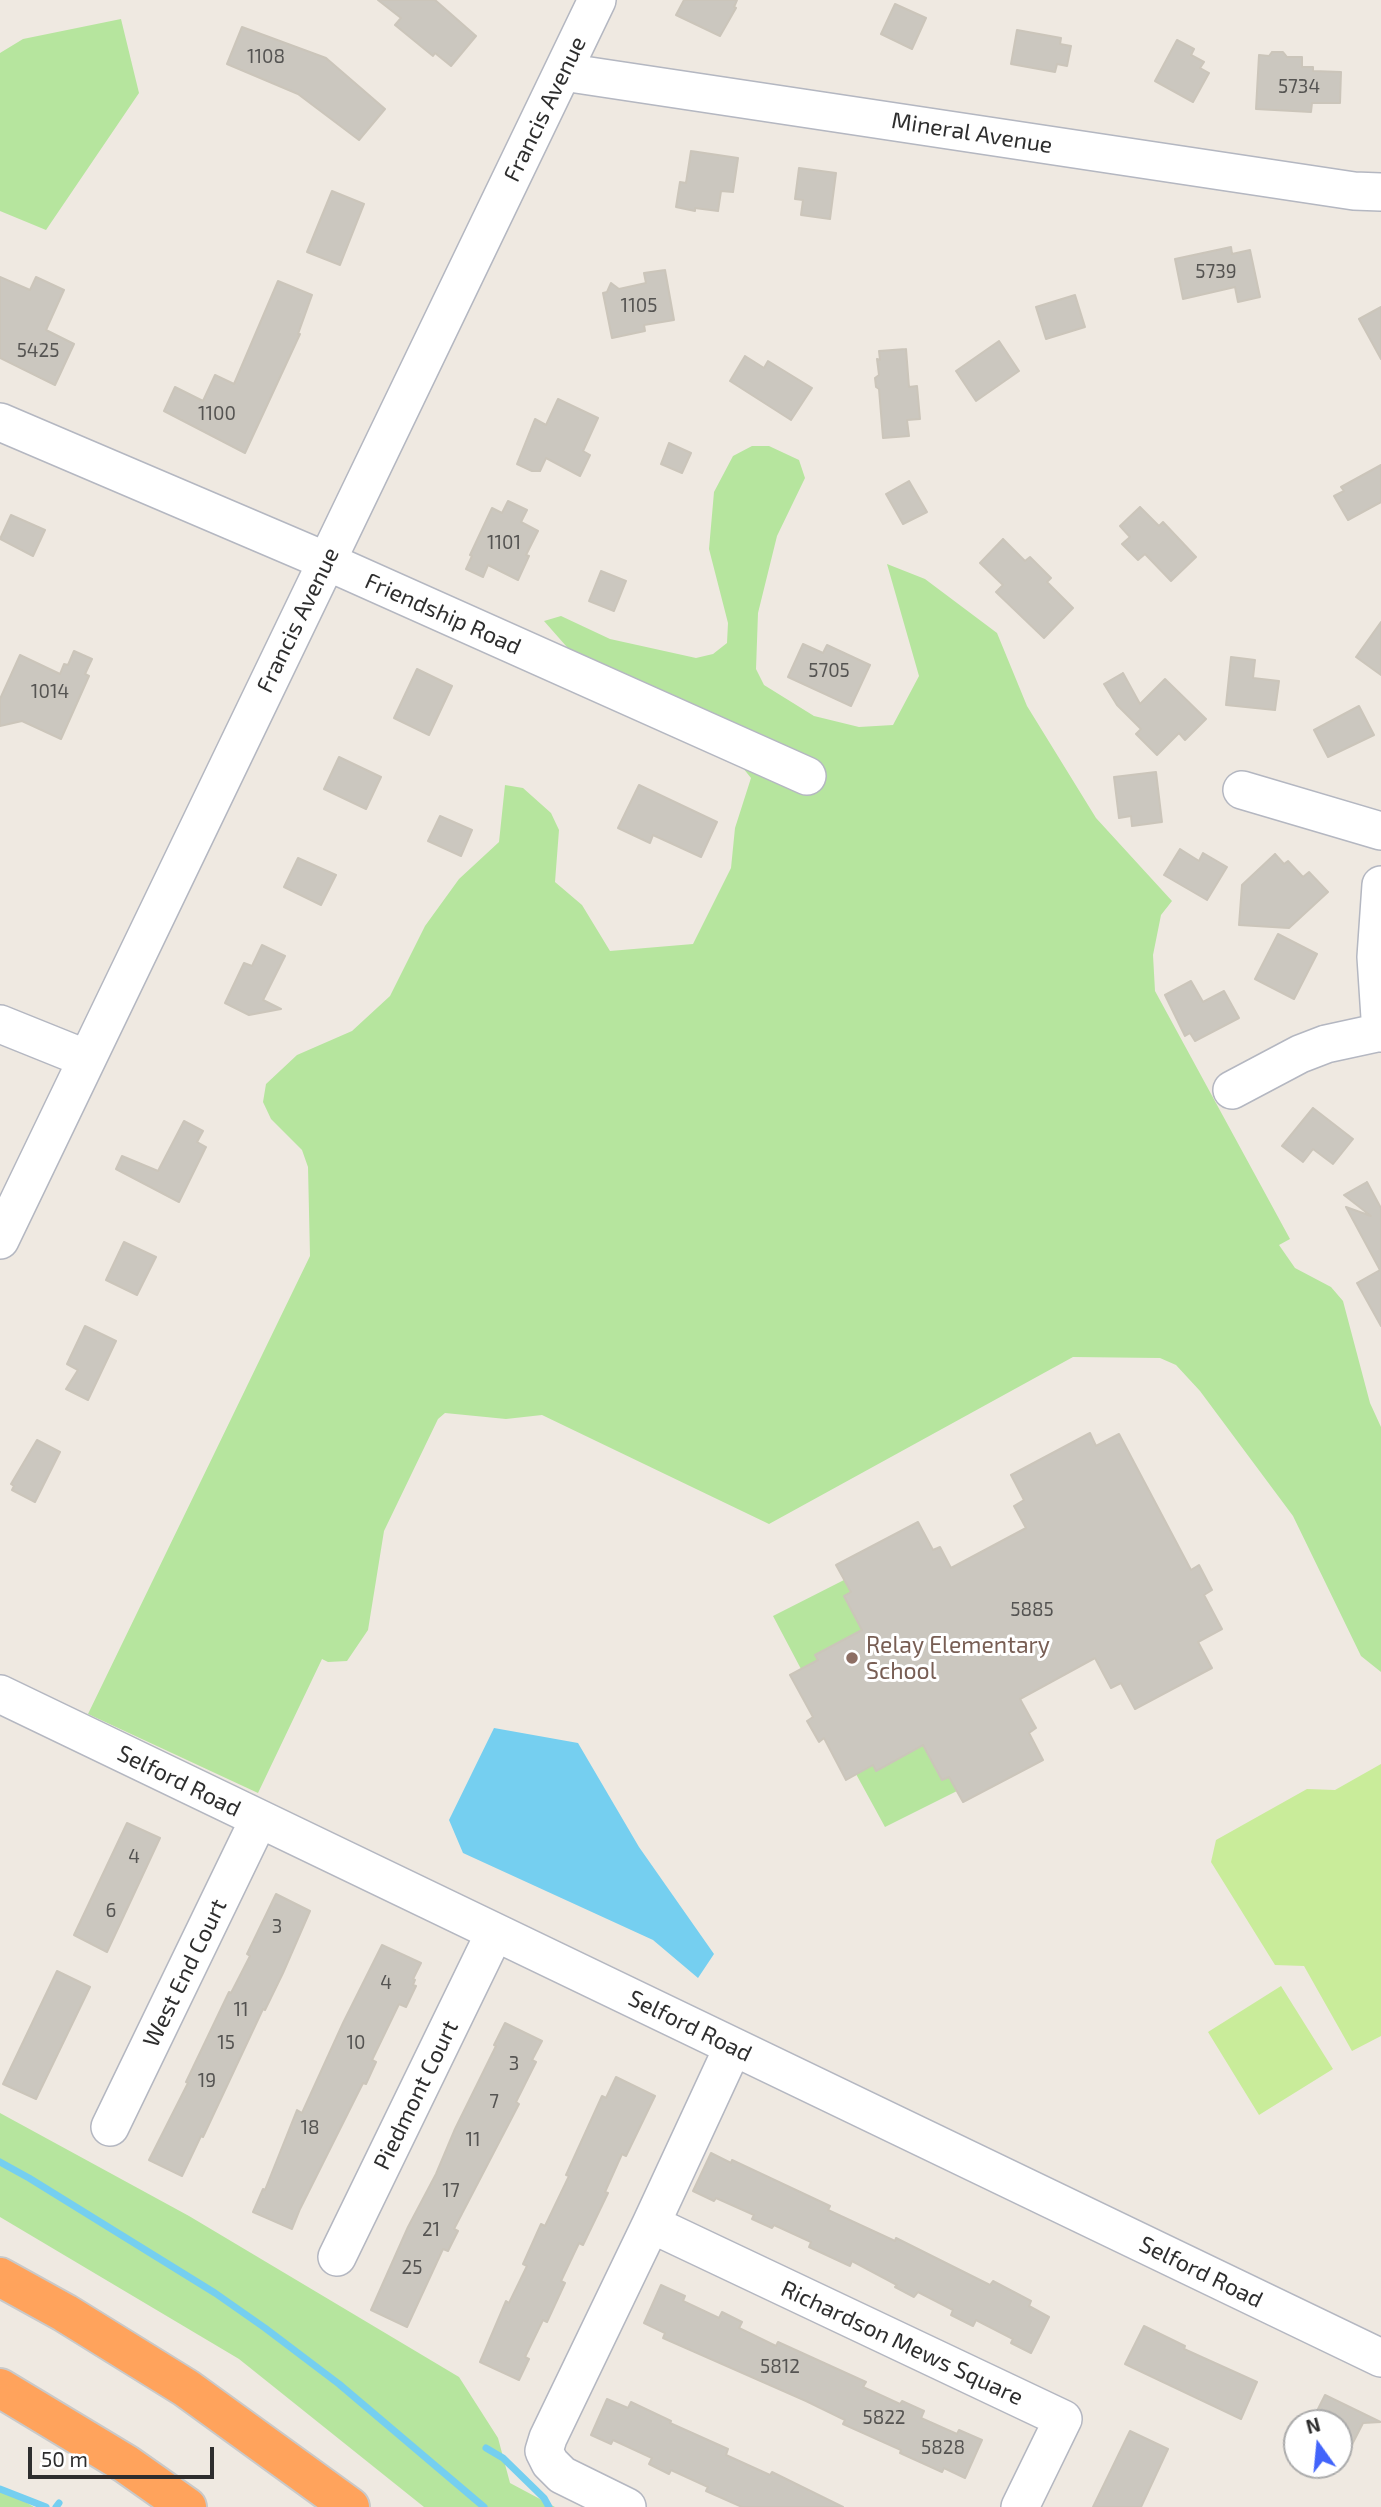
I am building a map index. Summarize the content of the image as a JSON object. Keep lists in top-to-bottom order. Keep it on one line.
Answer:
{"streets":{"street":["Francis Avenue","Mineral Avenue","Friendship Road","Selford Road","West End Court","Piedmont Court","Richardson Mews Square"]},"crossings":[["Francis Avenue","Mineral Avenue"],["Francis Avenue","Friendship Road"],["Selford Road","West End Court"],["Selford Road","Piedmont Court"]],"places":["Relay Elementary School"],"house_numbers":["1108","5734","5739","1105","5425","1100","1101","5705","1014","5885","4","6","3","4","11","15","10","3","19","7","18","11","17","21","25","5812","5822","5828"],"scale_bar":"50 m","north":"top"}
